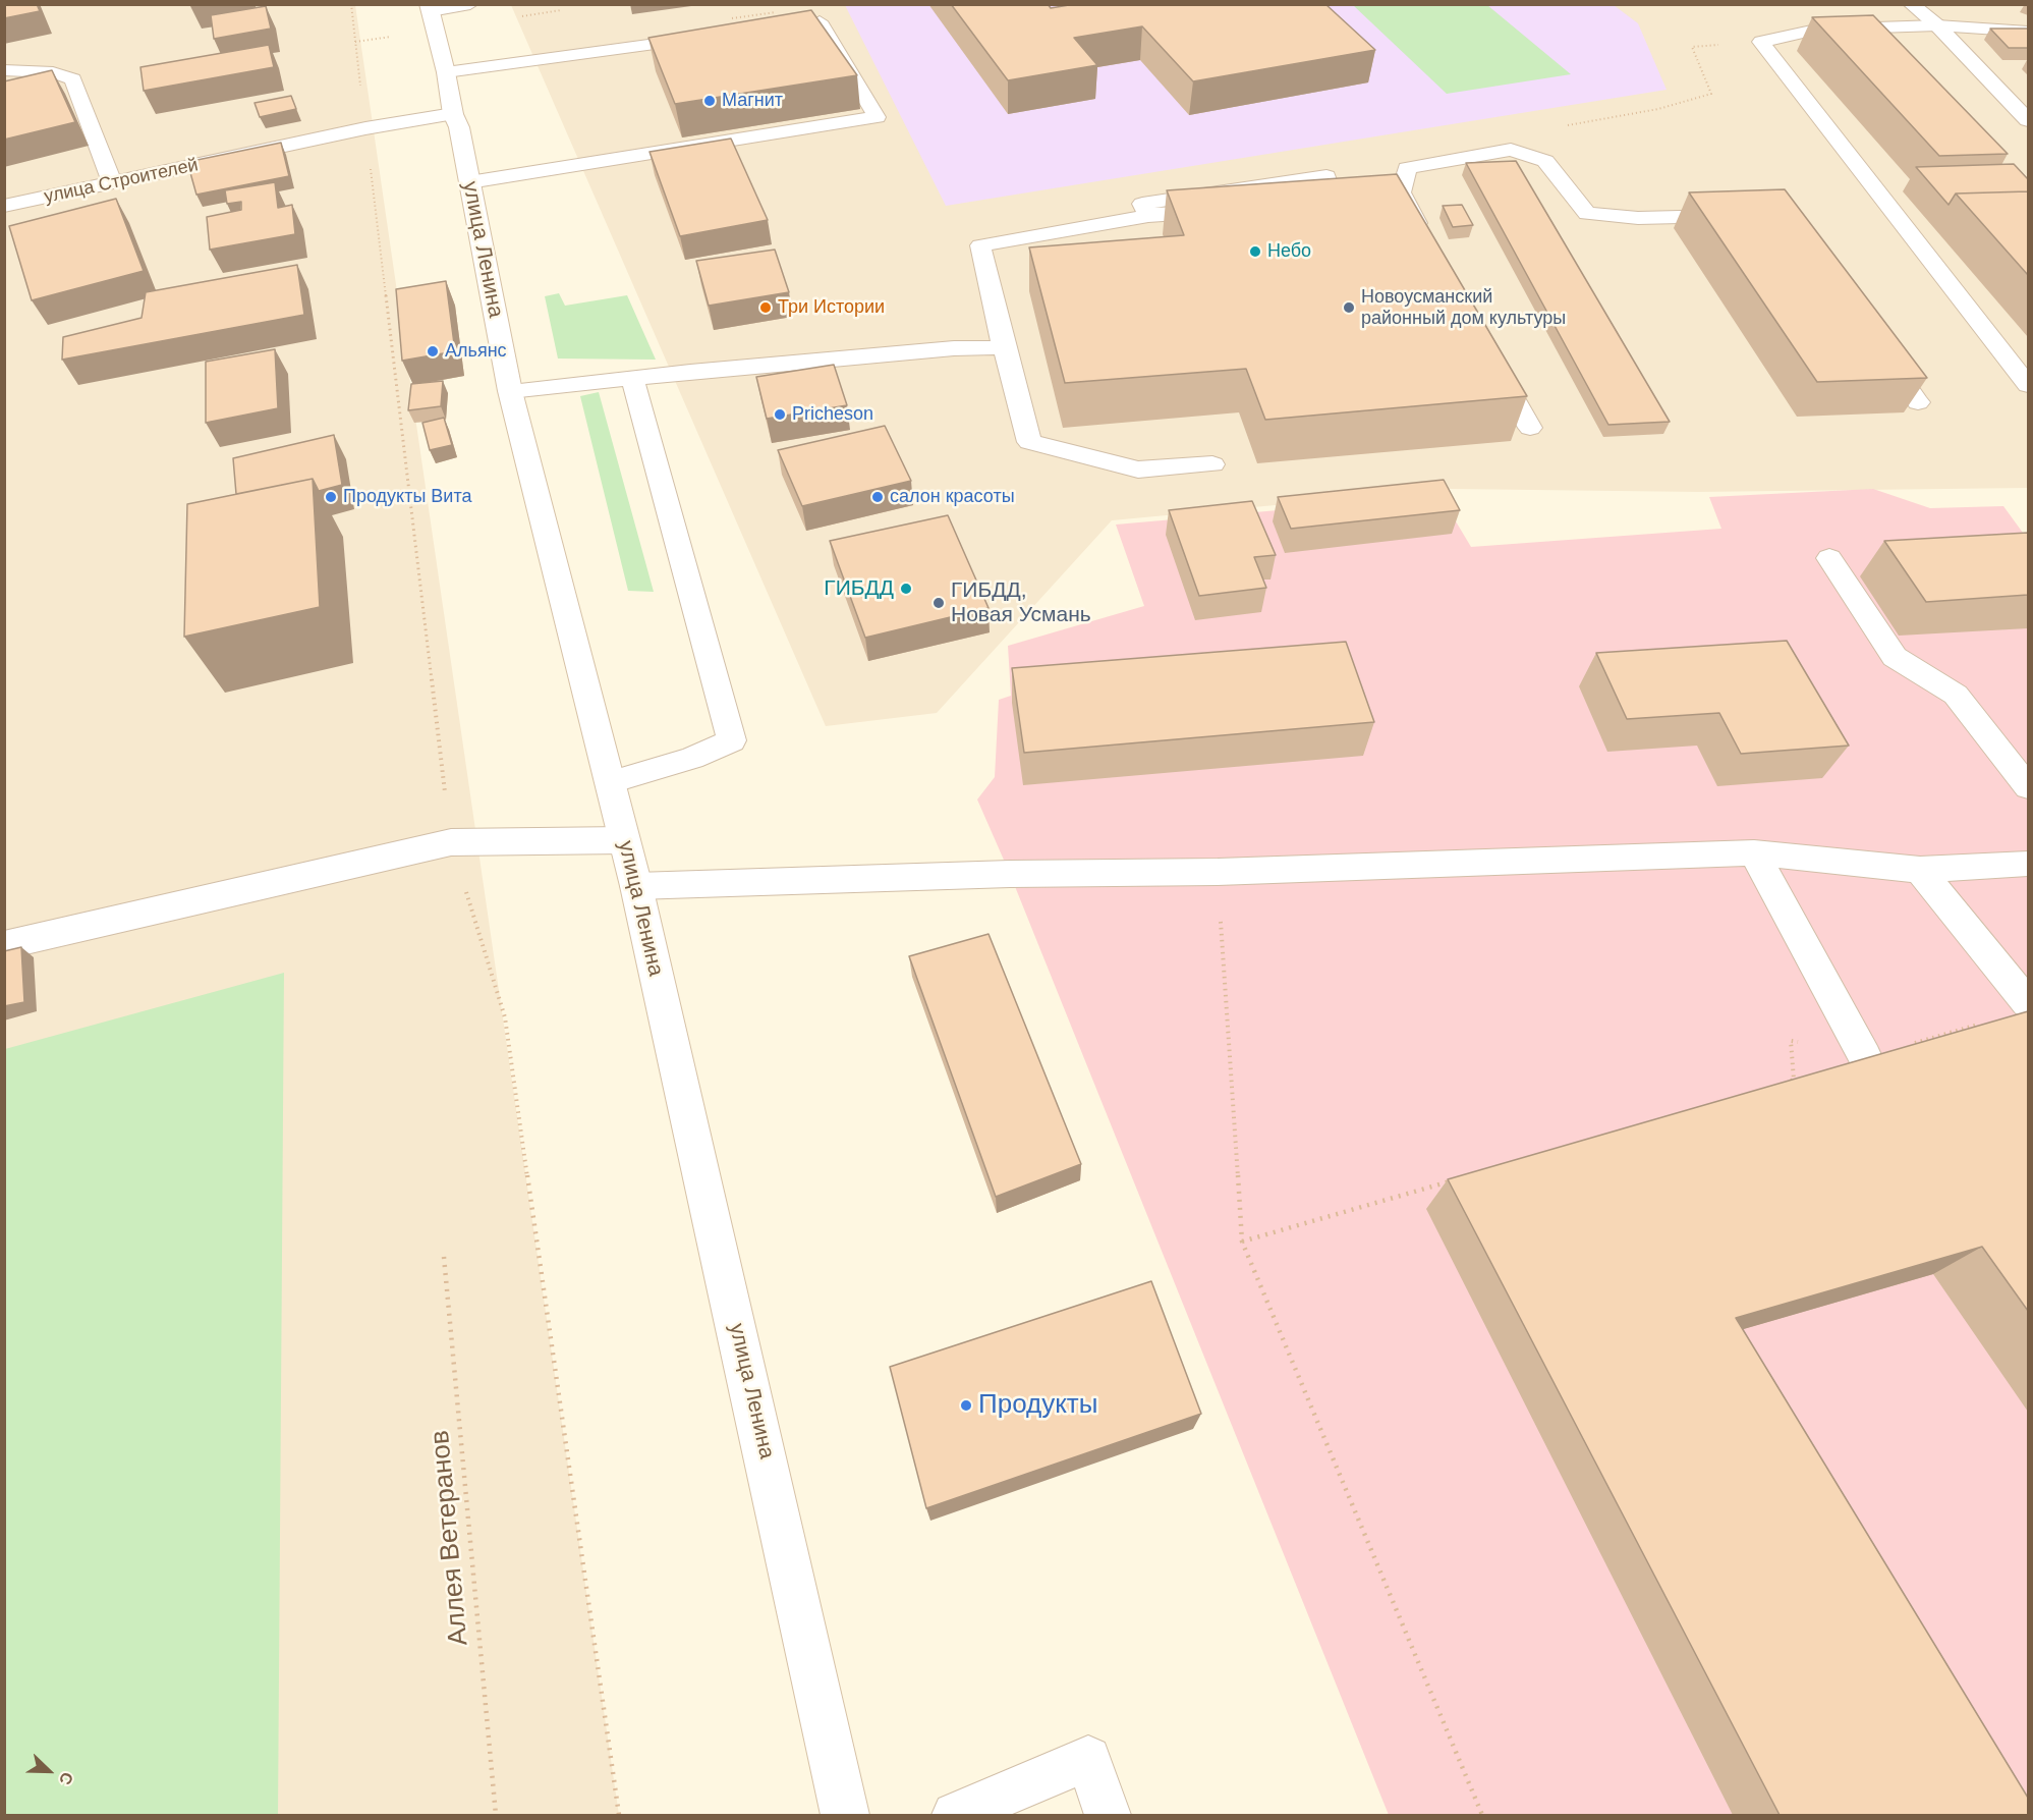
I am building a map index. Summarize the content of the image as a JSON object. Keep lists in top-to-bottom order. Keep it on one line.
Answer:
{"streets":{"main road":["улица Строителей","улица Ленина"],"path":["Аллея Ветеранов"]},"crossings":[["улица Строителей","улица Ленина"]],"places":["Магнит","Небо","Три Истории","Новоусманский районный дом культуры","Альянс","Pricheson","Продукты Вита","салон красоты","ГИБДД","ГИБДД, Новая Усмань","Продукты"],"north":"bottom right"}
